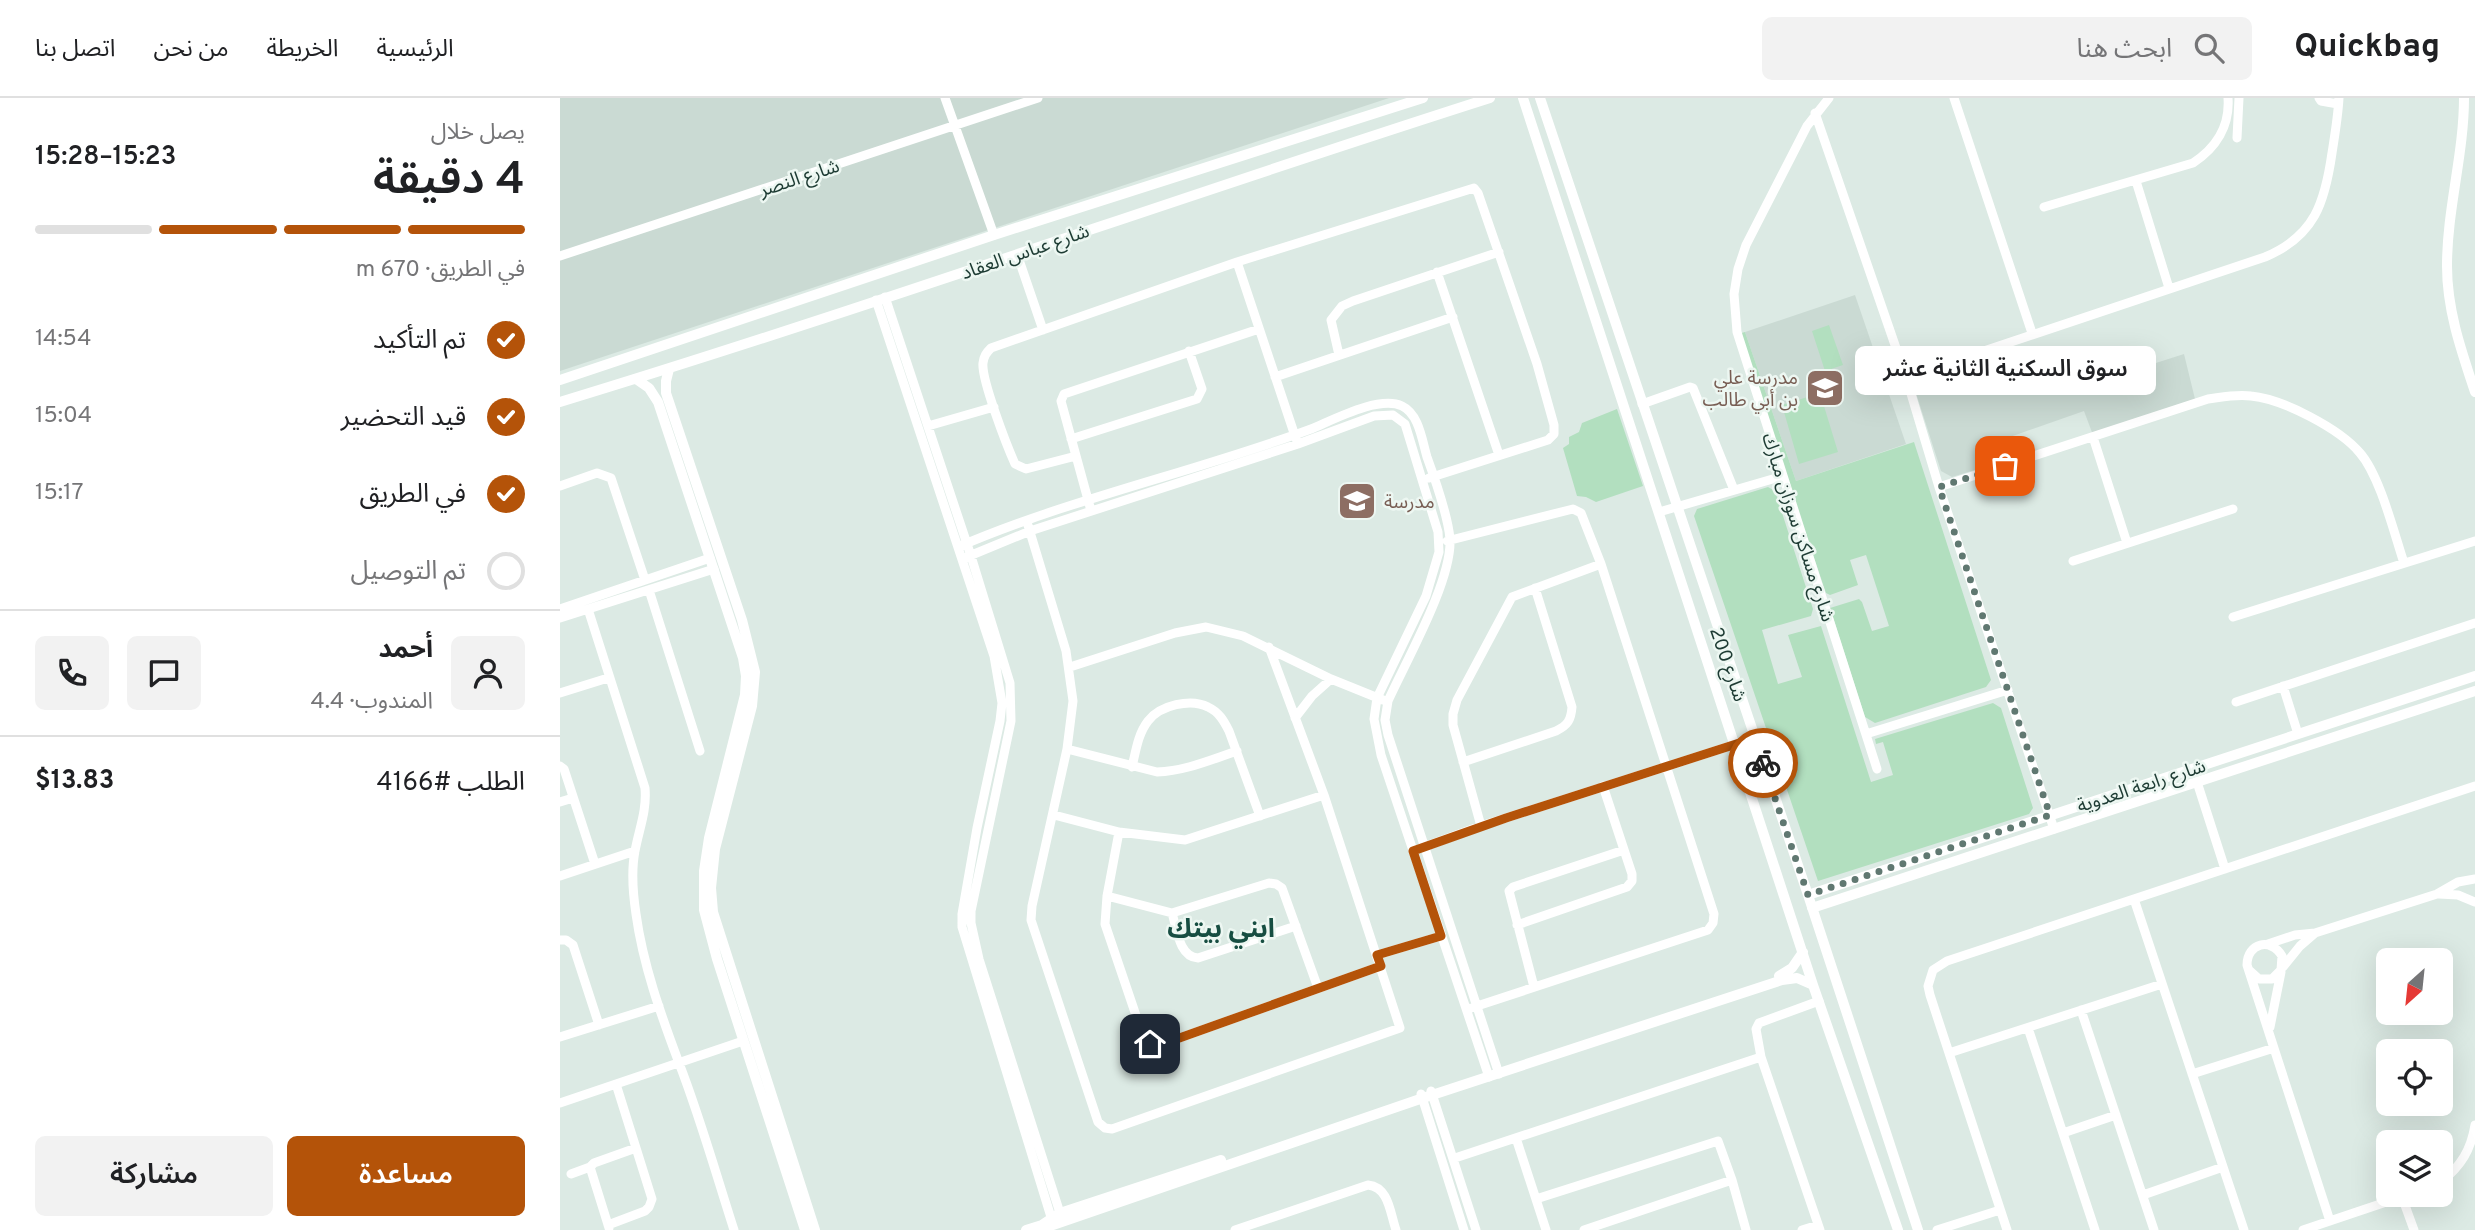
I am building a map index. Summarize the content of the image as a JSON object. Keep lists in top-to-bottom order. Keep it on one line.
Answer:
{"streets":{"street":["شارع النصر","شارع عباس العقاد","شارع مساكن سوزان مبارك","شارع 200","شارع رابعة العدوية"]},"crossings":[["شارع 200","شارع رابعة العدوية"]],"districts":["ابني بيتك"],"places":{"school or university":["مدرسة علي بن أبي طالب","مدرسة"],"other":["سوق السكنية الثانية عشر"]},"north":"bottom left","page":{"header":"Quickbag","search":"ابحث هنا","nav":["الرئيسية","الخريطة","من نحن","اتصل بنا"],"heading":["4 دقيقة","يصل خلال","15:23–15:28"],"panel":["أحمد","المندوب · 4.4","الطلب #4166","$13.83"],"bar":"في الطريق · 670 m","list":[["تم التأكيد","14:54"],["قيد التحضير","15:04"],["في الطريق","15:17"],"تم التوصيل"],"bubble":"سوق السكنية الثانية عشر","buttons":["مساعدة","مشاركة"]}}
